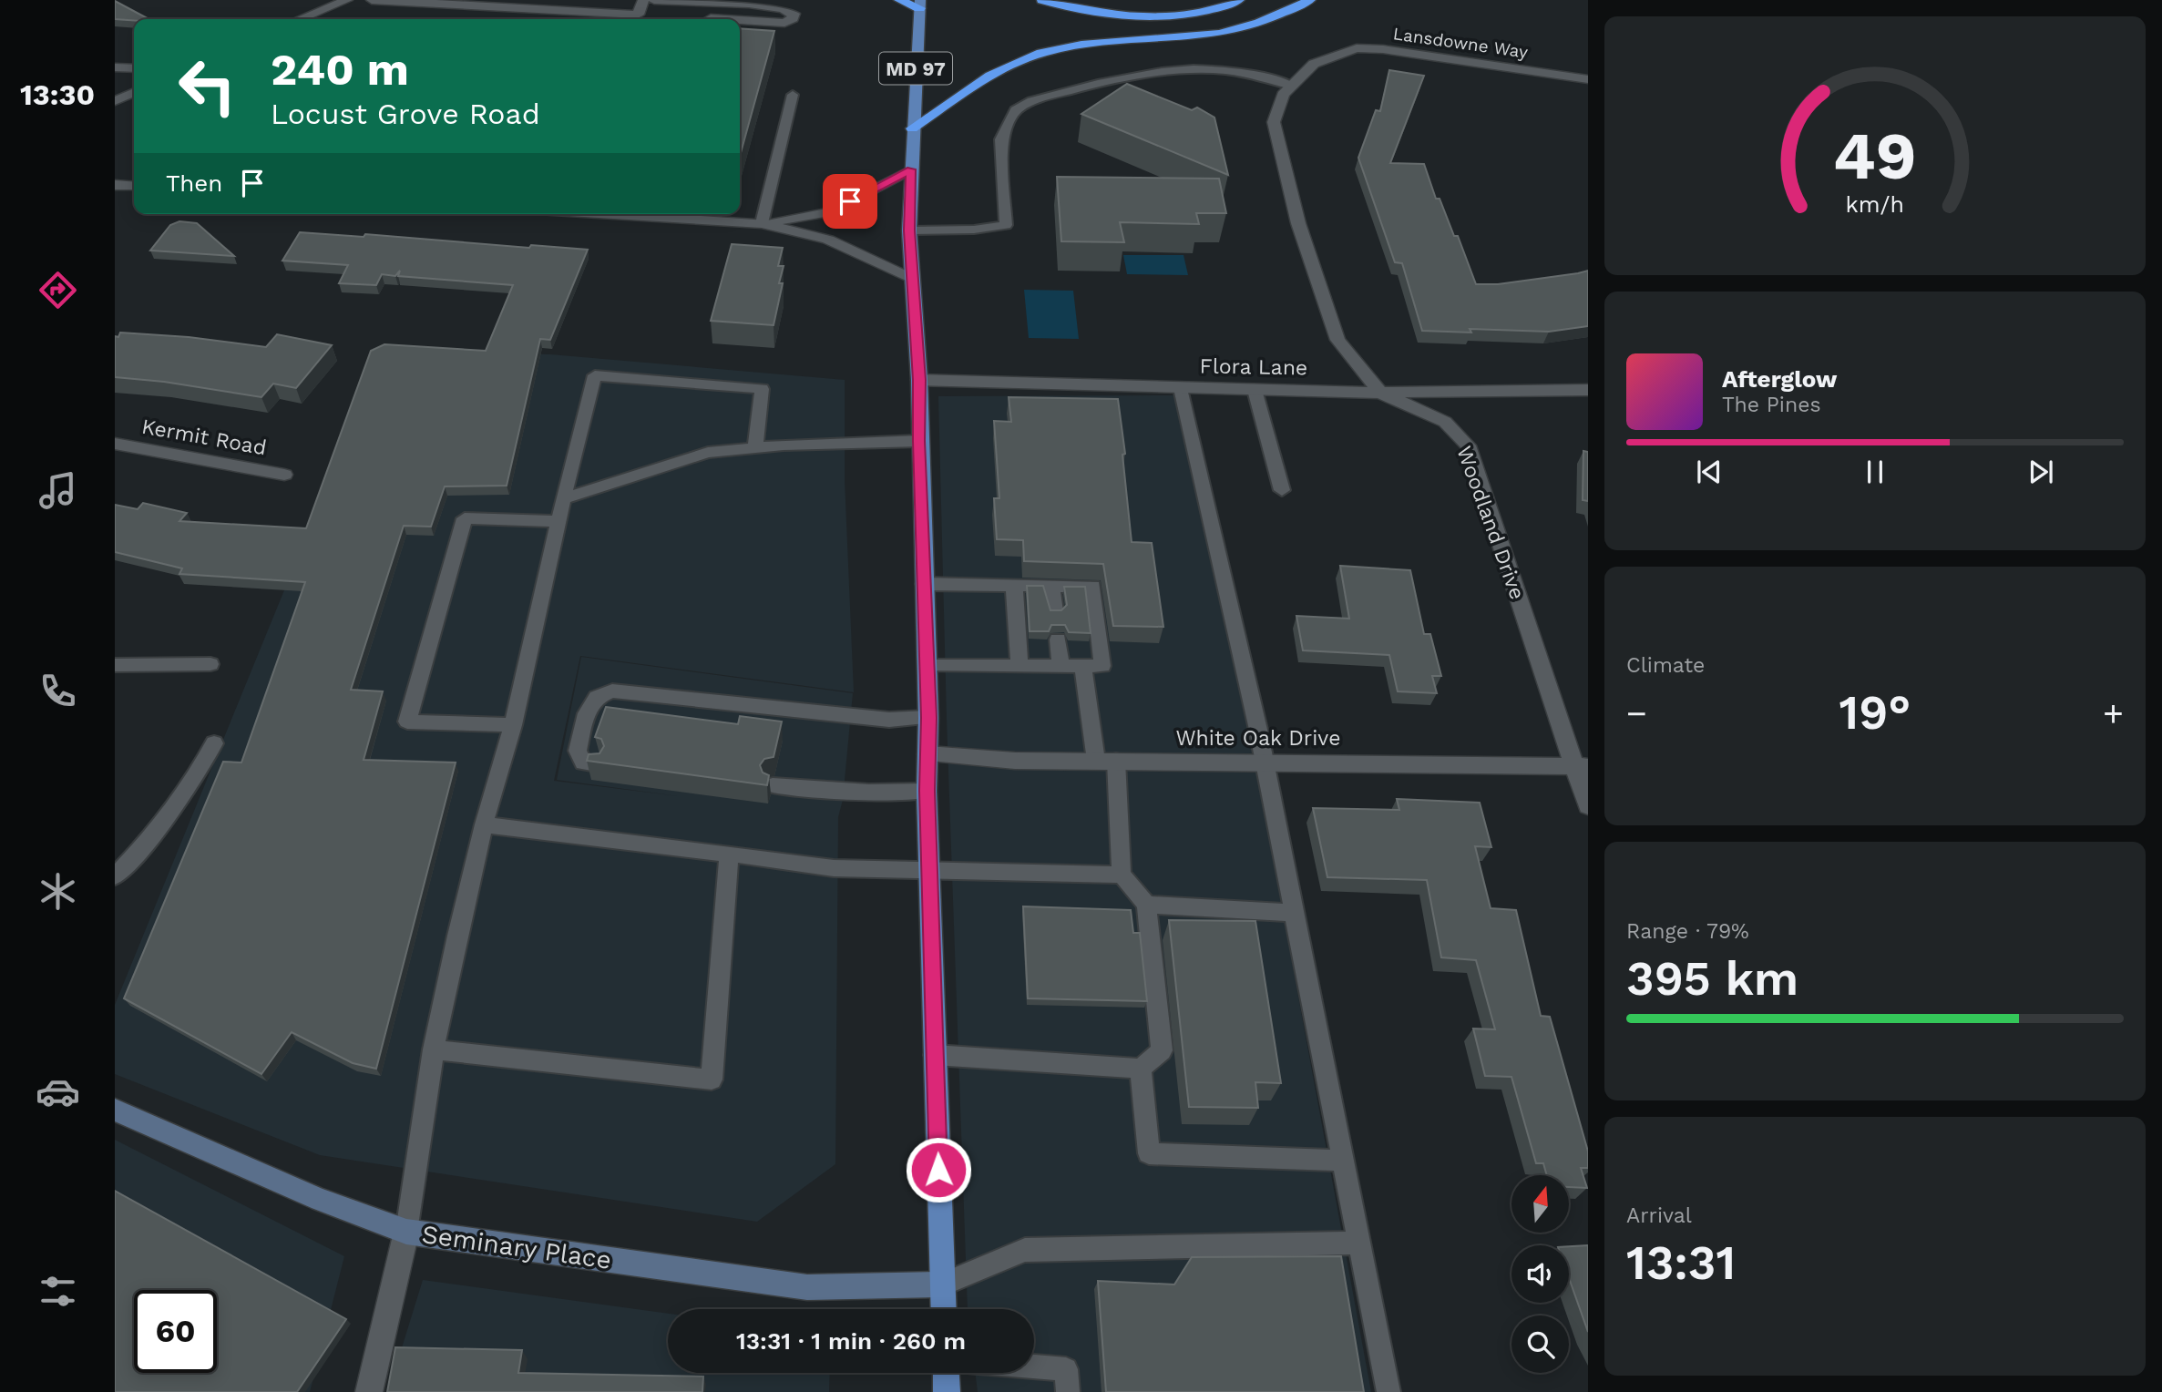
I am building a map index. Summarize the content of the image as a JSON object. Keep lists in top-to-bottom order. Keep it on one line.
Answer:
{"streets":{"main road":["MD 97"],"street":["Lansdowne Way","Flora Lane","Kermit Road","Woodland Drive","White Oak Drive","Seminary Place"]},"crossings":[["Lansdowne Way","Woodland Drive"],["MD 97","Flora Lane"],["MD 97","White Oak Drive"],["MD 97","Seminary Place"],["Flora Lane","Woodland Drive"],["Woodland Drive","White Oak Drive"]],"north":"top","page":{"tabs":"13:30","turn":["240 m","Locust Grove Road"],"then":"Then","song":["Afterglow","The Pines"],"tile":["Climate",["Range · 79%","395 km"],["Arrival","13:31"]],"heat":["−","19°","+"],"limit":"60","trip":"13:31 · 1 min · 260 m","gauge":["49","km/h"]}}
